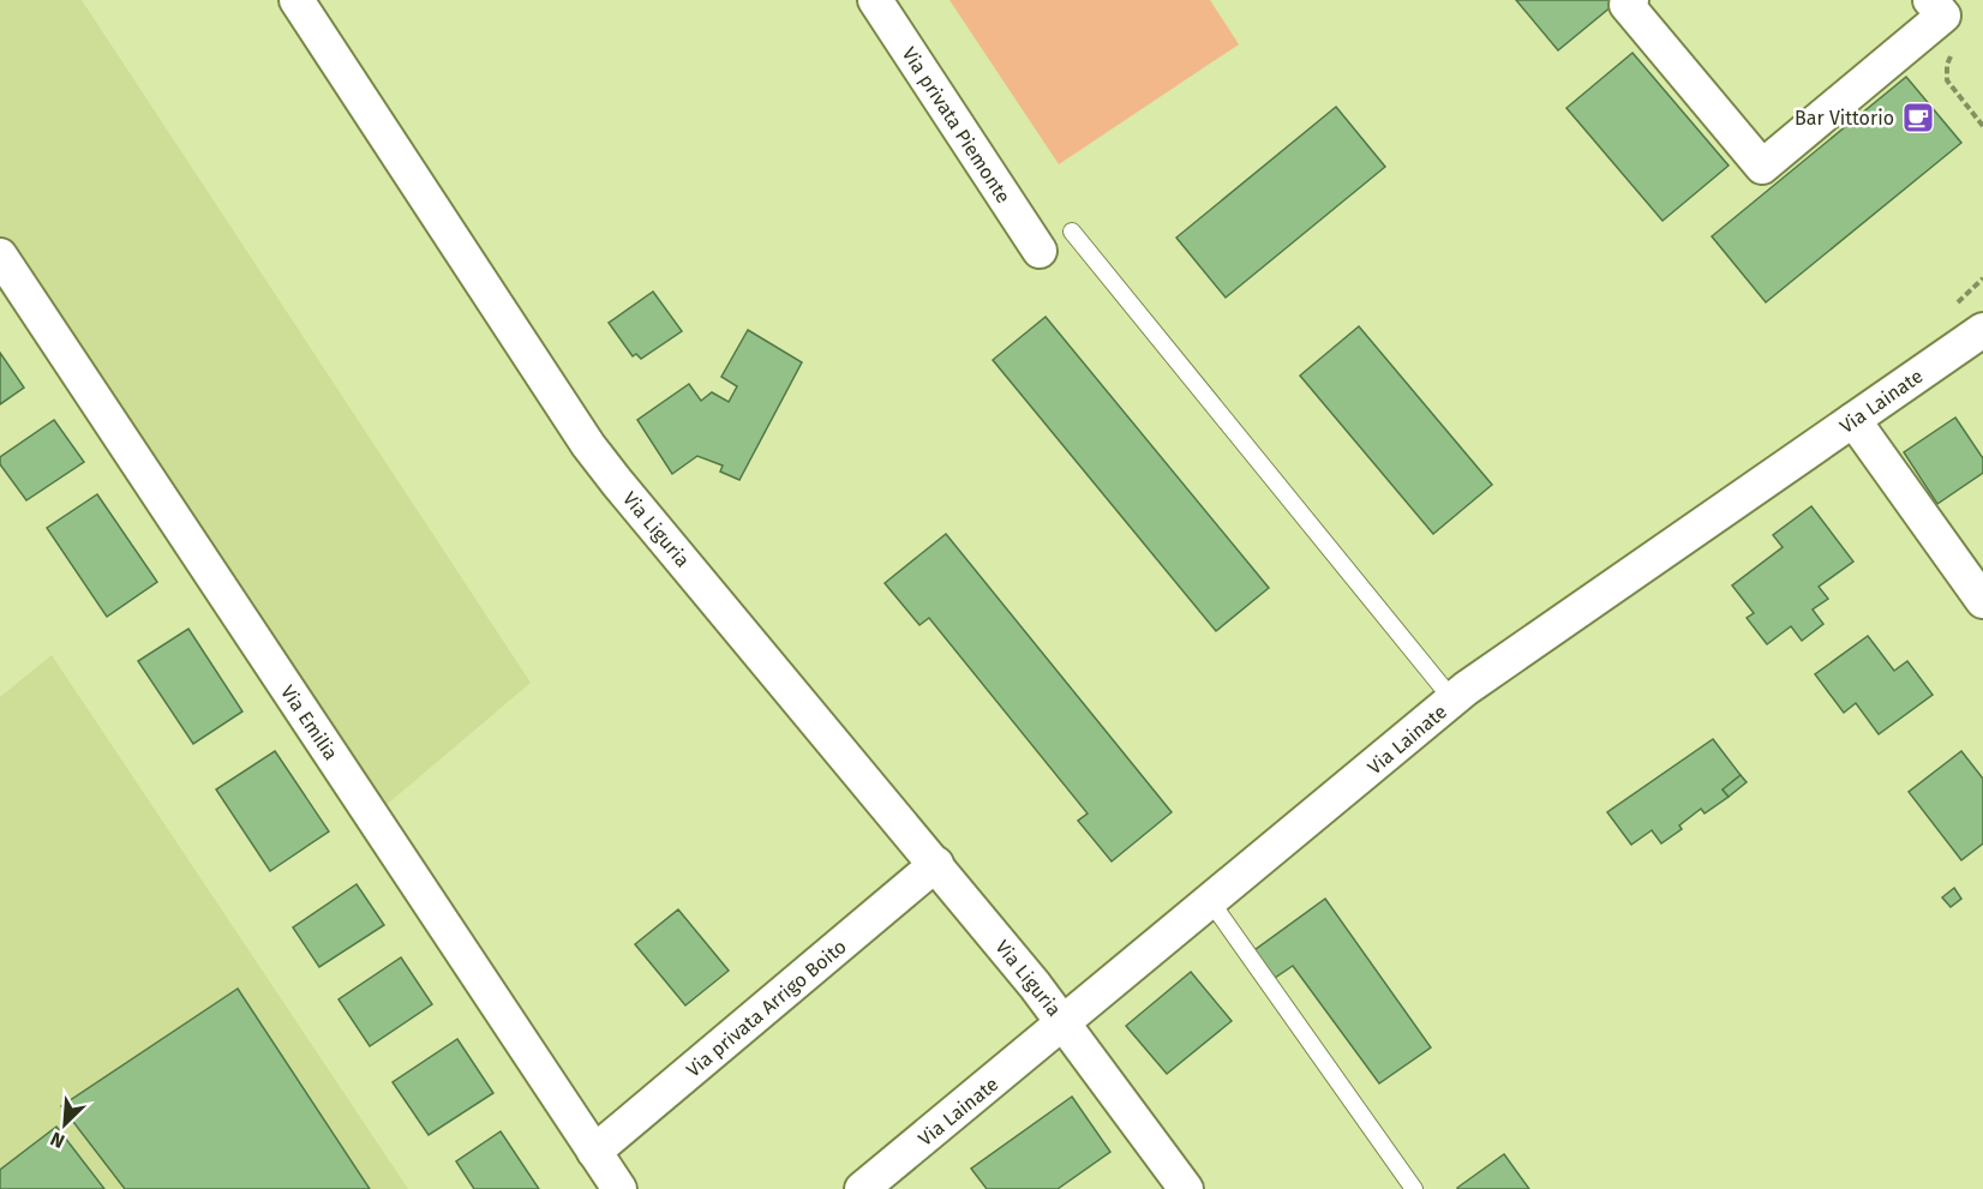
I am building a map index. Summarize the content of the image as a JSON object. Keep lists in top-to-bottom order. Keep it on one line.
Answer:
{"streets":{"street":["Via privata Piemonte","Via Lainate","Via Liguria","Via Emilia","Via privata Arrigo Boito"]},"crossings":[["Via Lainate","Via Liguria"],["Via Liguria","Via privata Arrigo Boito"],["Via Emilia","Via privata Arrigo Boito"]],"places":{"cafe":["Bar Vittorio"]},"north":"bottom left"}
